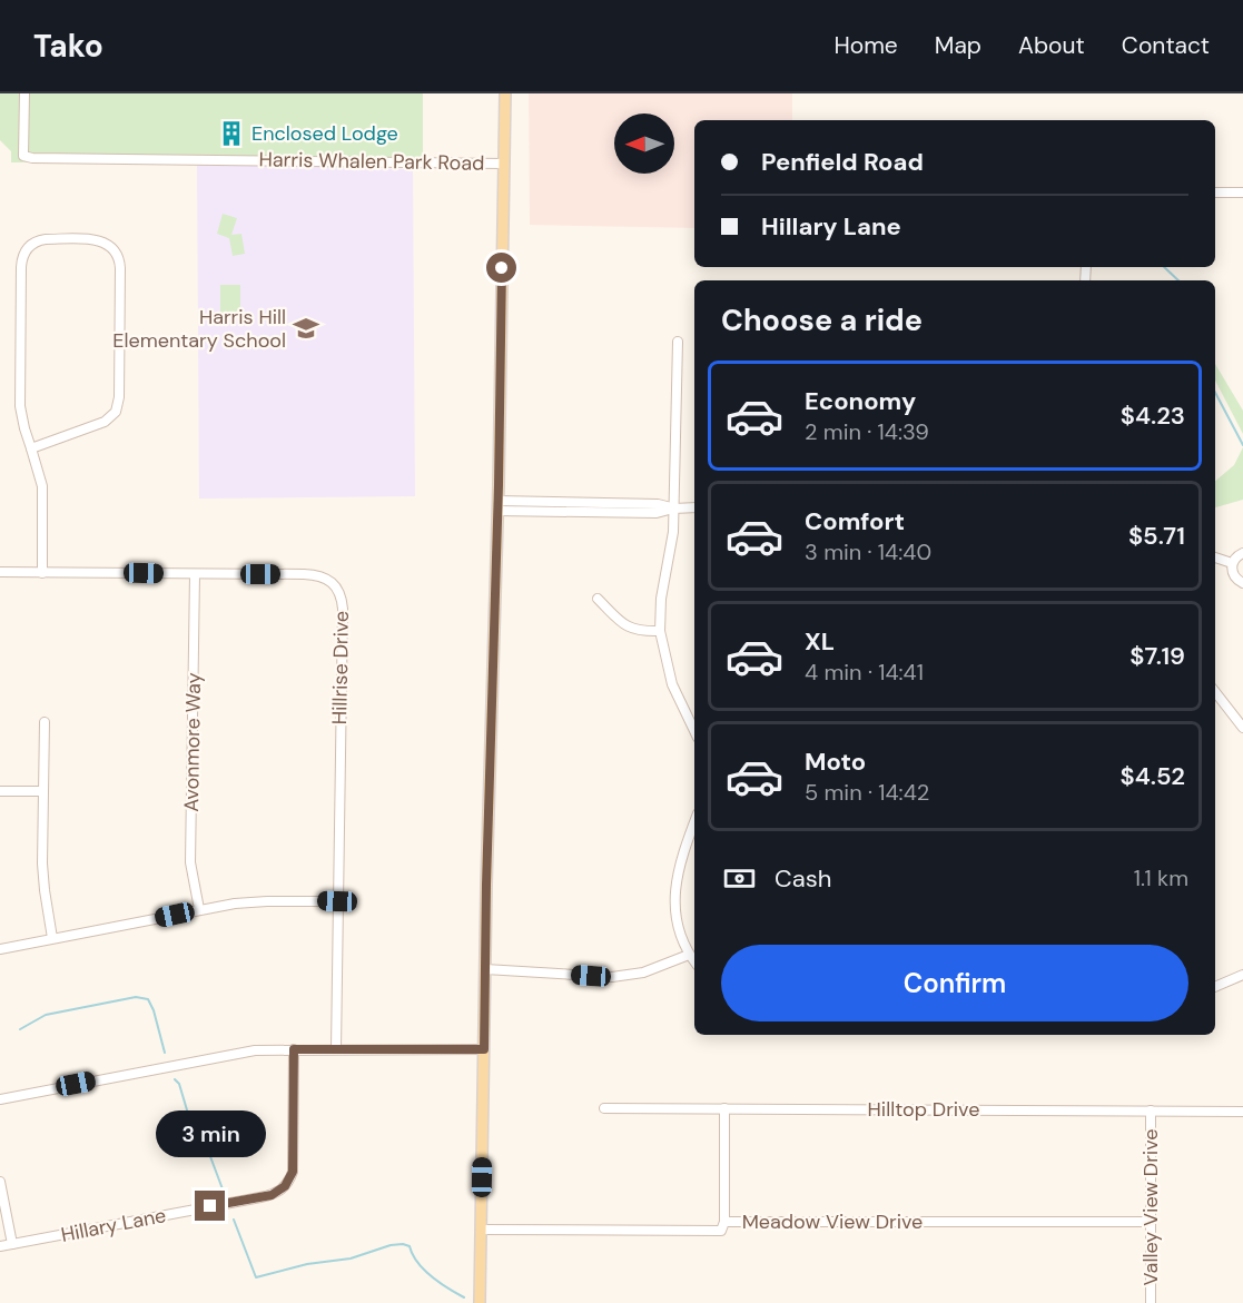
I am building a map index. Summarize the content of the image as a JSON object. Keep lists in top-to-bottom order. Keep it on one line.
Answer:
{"streets":{"street":["Harris Whalen Park Road","Hillrise Drive","Avonmore Way","Hilltop Drive","Valley View Drive","Meadow View Drive","Hillary Lane"]},"crossings":[["Hillrise Drive","Avonmore Way"],["Hilltop Drive","Valley View Drive"],["Valley View Drive","Meadow View Drive"]],"places":{"building":["Enclosed Lodge"],"school or university":["Harris Hill Elementary School"]},"north":"left","page":{"header":"Tako","nav":["Home","Map","About","Contact"],"banner":["Penfield Road","Hillary Lane"],"heading":"Choose a ride","list":[{"name":"Economy","note":"2 min · 14:39","value":"$4.23"},{"name":"Comfort","note":"3 min · 14:40","value":"$5.71"},{"name":"XL","note":"4 min · 14:41","value":"$7.19"},{"name":"Moto","note":"5 min · 14:42","value":"$4.52"}],"pay":["Cash","1.1 km"],"buttons":"Confirm","bubble":"3 min"}}
